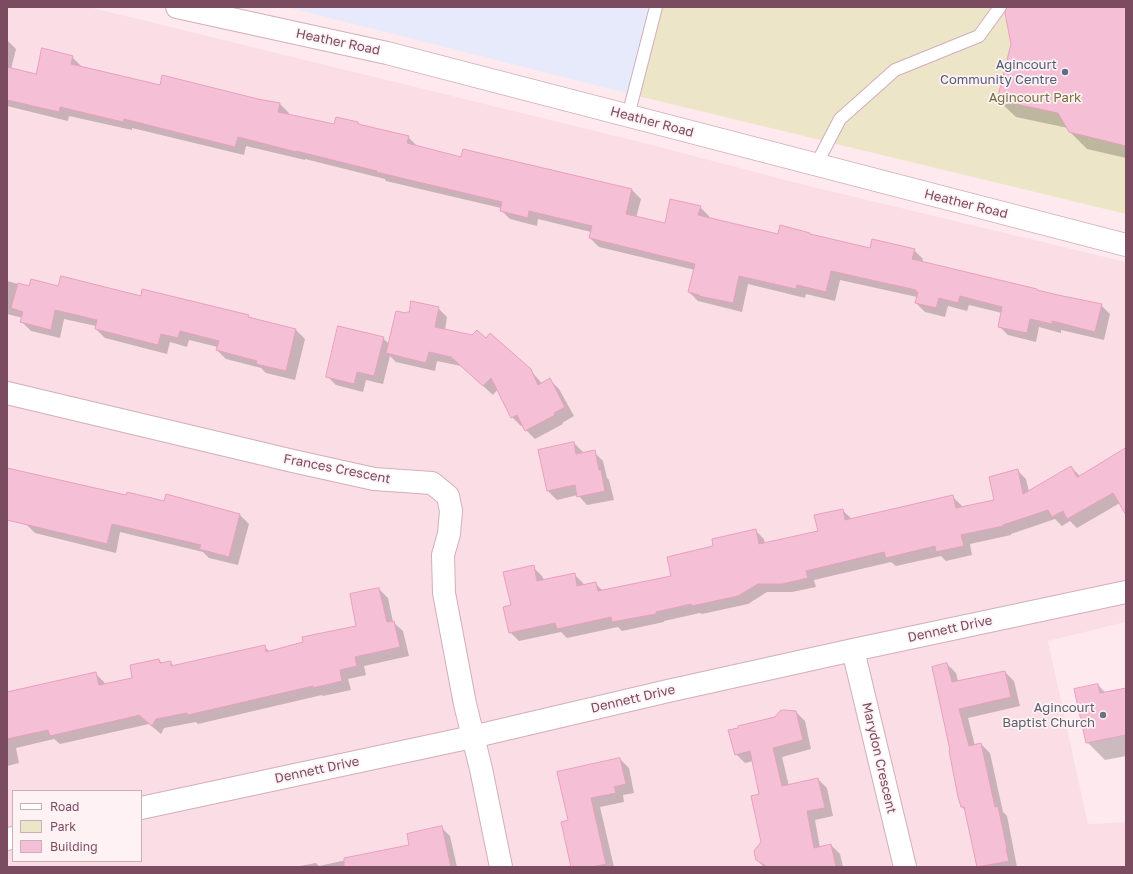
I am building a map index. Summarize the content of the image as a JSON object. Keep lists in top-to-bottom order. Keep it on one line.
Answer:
{"streets":{"street":["Heather Road","Frances Crescent","Dennett Drive","Marydon Crescent"]},"crossings":[["Frances Crescent","Dennett Drive"],["Dennett Drive","Marydon Crescent"]],"parks":["Agincourt Park"],"places":["Agincourt Community Centre","Agincourt Baptist Church"],"legend":["Road","Park","Building"]}
